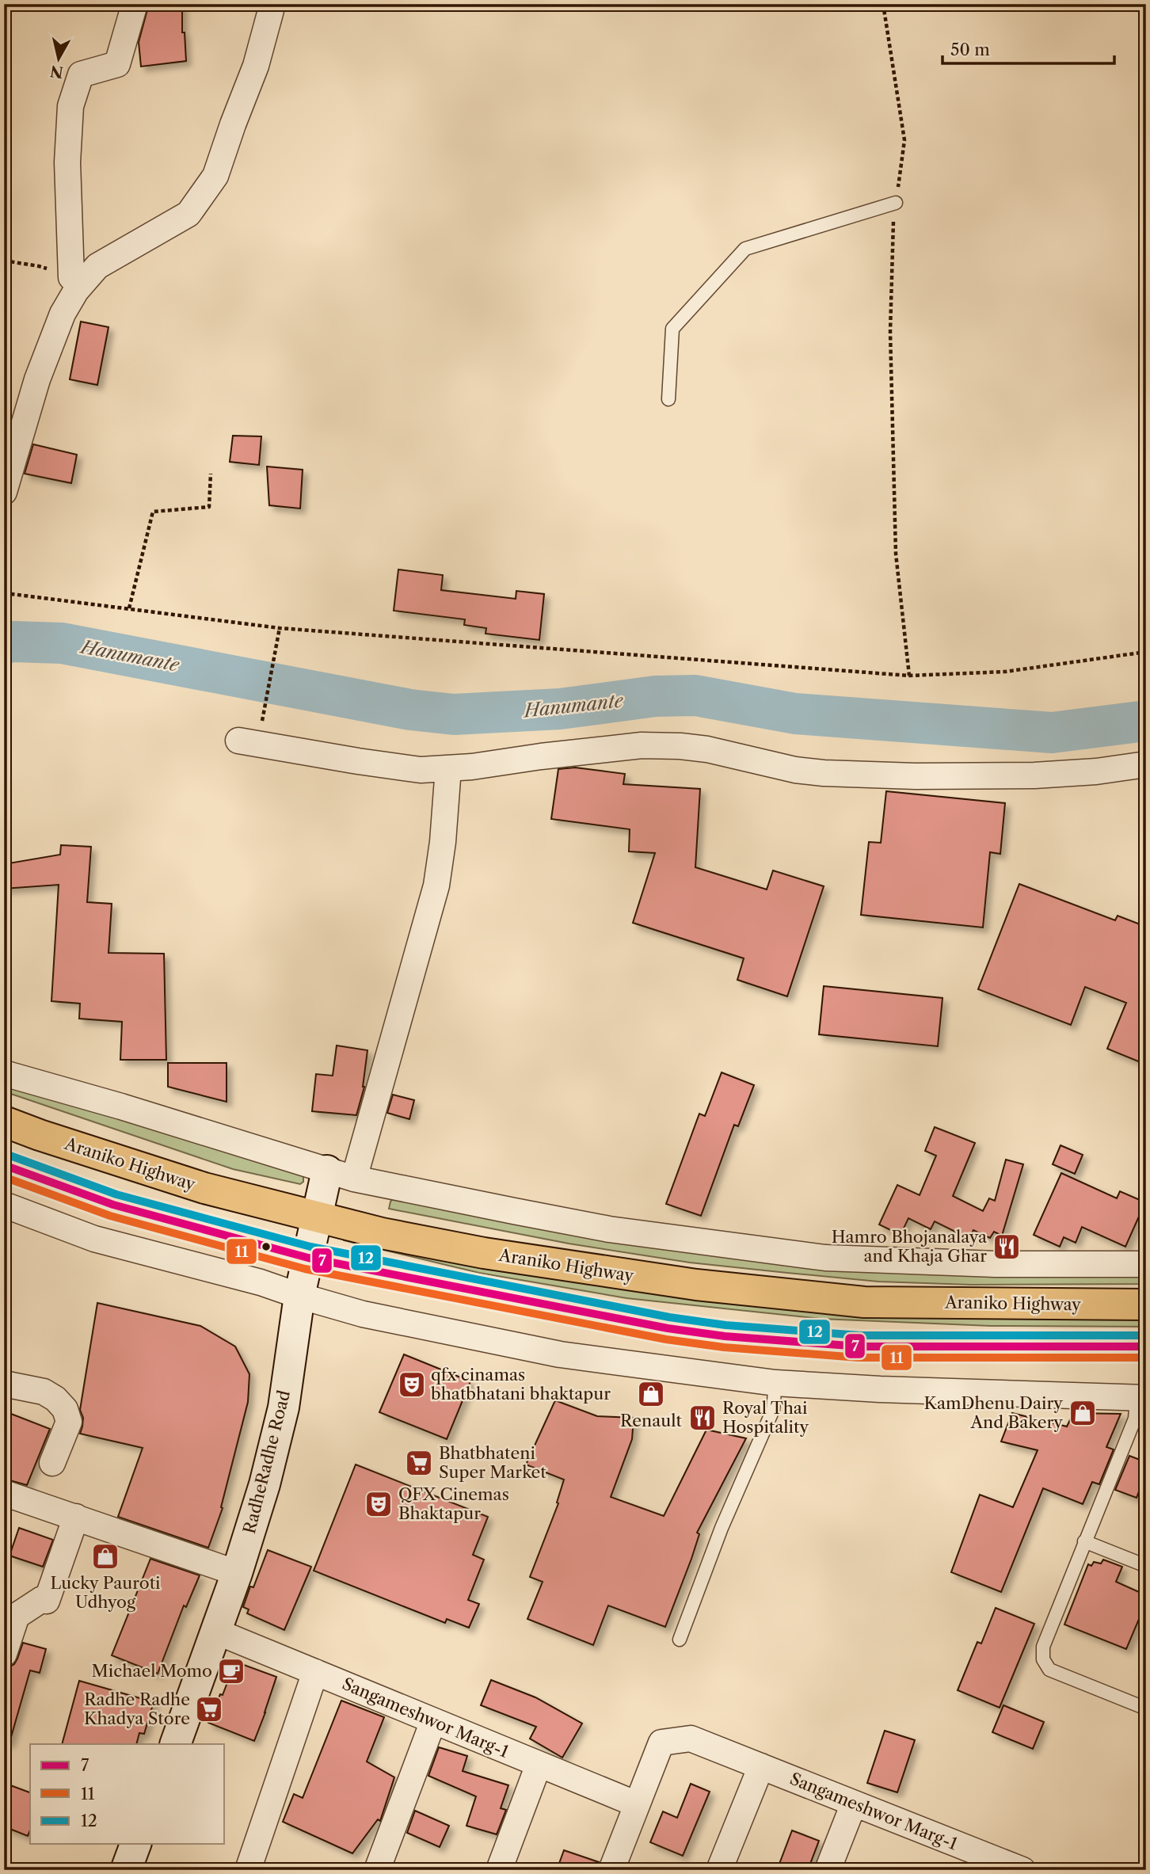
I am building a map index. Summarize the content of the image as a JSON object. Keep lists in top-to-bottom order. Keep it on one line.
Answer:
{"streets":{"highway":["Araniko Highway"],"main road":["RadheRadhe Road"],"street":["Sangameshwor Marg-1"]},"crossings":[["Araniko Highway","RadheRadhe Road"],["RadheRadhe Road","Sangameshwor Marg-1"]],"water":["Hanumante"],"places":{"restaurant":["Hamro Bhojanalaya and Khaja Ghar","Royal Thai Hospitality"],"theatre":["qfx cinamas bhatbhatani bhaktapur","QFX Cinemas Bhaktapur"],"shop":["Renault","KamDhenu Dairy And Bakery","Lucky Pauroti Udhyog"],"supermarket":["Bhatbhateni Super Market","Radhe Radhe Khadya Store"],"cafe":["Michael Momo"]},"lines":["transit line 12","transit line 7","transit line 11"],"legend":["7","11","12"],"scale_bar":"50 m","north":"bottom"}
